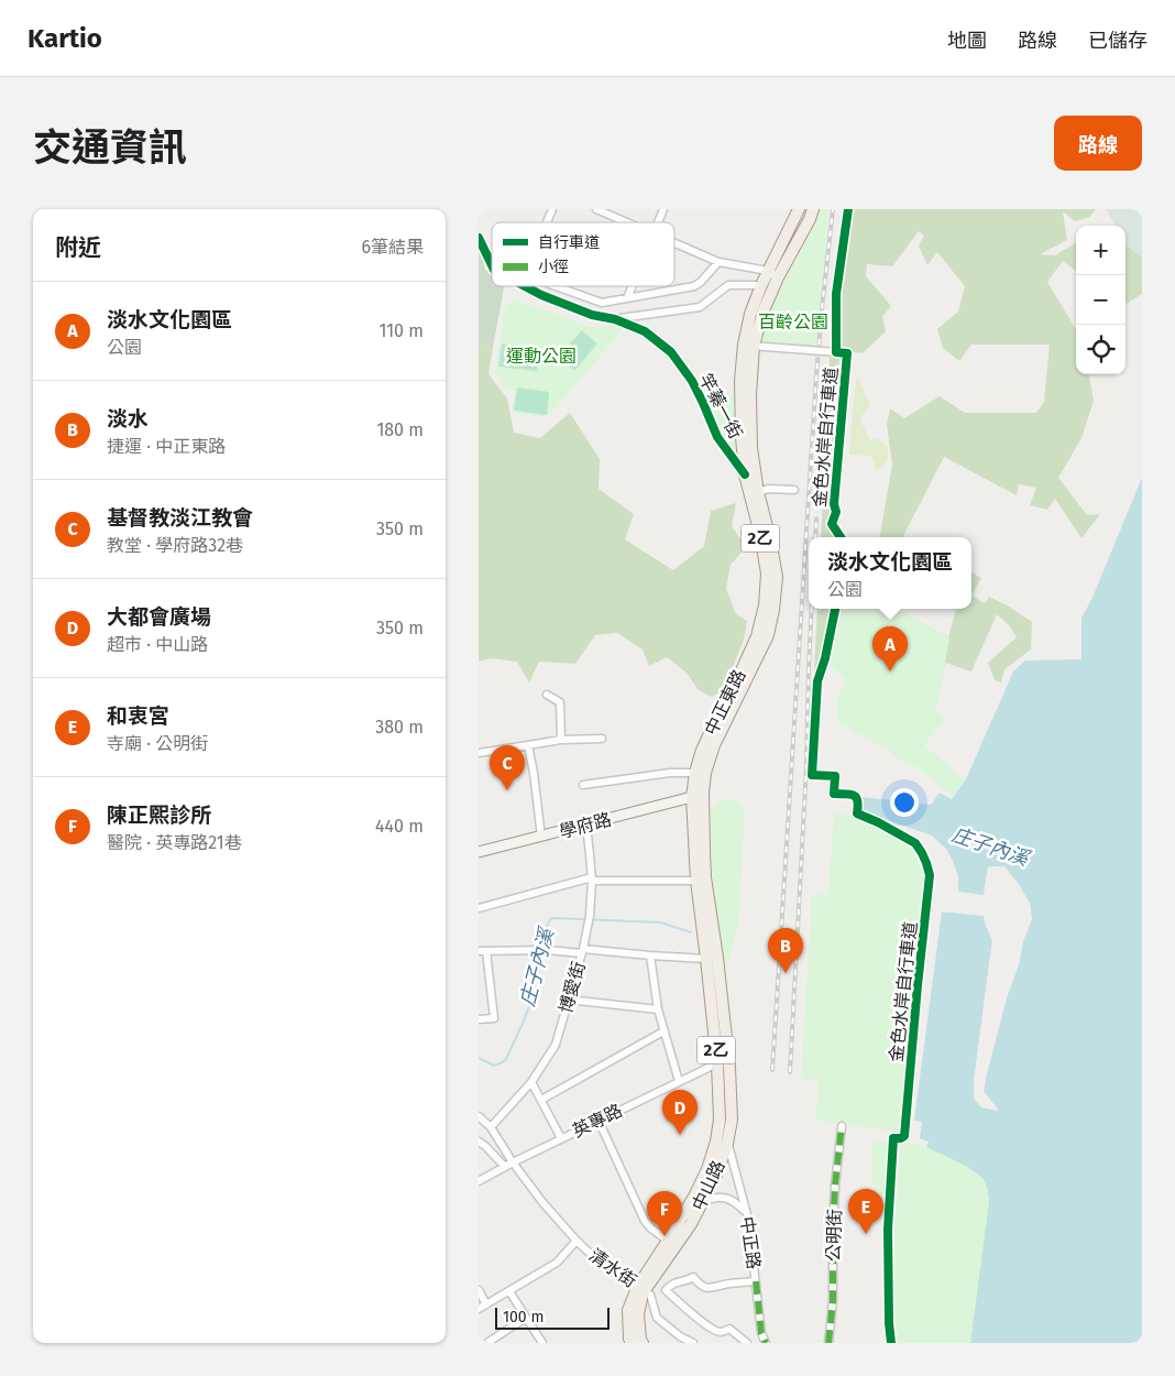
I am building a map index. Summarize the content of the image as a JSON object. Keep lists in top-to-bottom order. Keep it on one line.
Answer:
{"streets":{"main road":["2乙","中正東路","中山路"],"street":["竿蓁一街","學府路","博愛街","英專路","公明街","中正路","清水街"],"cycle path":["金色水岸自行車道"]},"crossings":[["竿蓁一街","中正東路"],["2乙","中正東路"],["中正東路","學府路"],["中正東路","英專路"],["中正東路","中山路"],["中正東路","中正路"],["學府路","博愛街"],["博愛街","清水街"],["英專路","清水街"],["中山路","中正路"],["中山路","清水街"]],"water":["庄子內溪"],"parks":["百齡公園","運動公園"],"legend":["自行車道","小徑"],"scale_bar":"100 m","page":{"header":"Kartio","nav":["地圖","路線","已儲存"],"title":"交通資訊","buttons":"路線","heading":["附近","6筆結果"],"map_buttons":["+","−"],"list":[{"mark":"A","name":"淡水文化園區","note":"公園","value":"110 m"},{"mark":"B","name":"淡水","note":"捷運 · 中正東路","value":"180 m"},{"mark":"C","name":"基督教淡江教會","note":"教堂 · 學府路32巷","value":"350 m"},{"mark":"D","name":"大都會廣場","note":"超市 · 中山路","value":"350 m"},{"mark":"E","name":"和衷宮","note":"寺廟 · 公明街","value":"380 m"},{"mark":"F","name":"陳正煕診所","note":"醫院 · 英專路21巷","value":"440 m"}],"popup":["淡水文化園區","公園"],"pins":["A","C","B","D","E","F"],"scale":"100 m"}}
